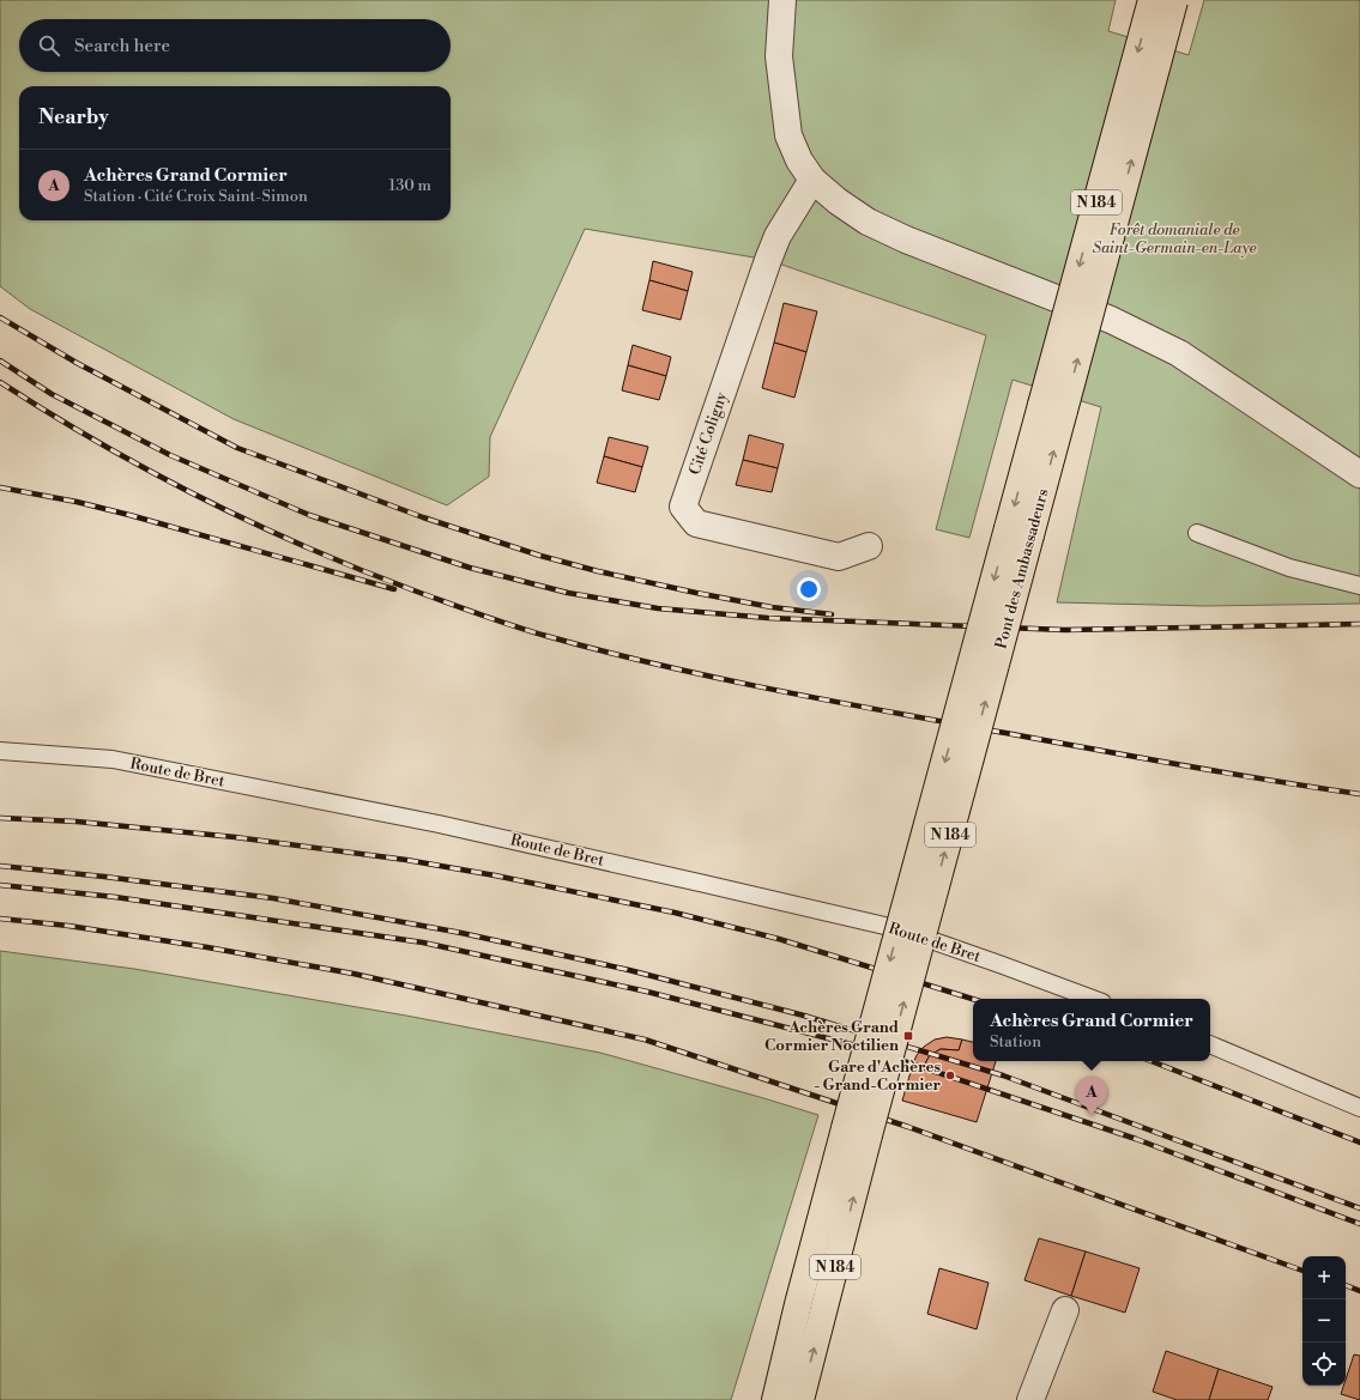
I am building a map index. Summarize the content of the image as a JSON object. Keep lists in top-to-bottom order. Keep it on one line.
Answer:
{"streets":{"main road":["N 184","Pont des Ambassadeurs"],"street":["Cité Coligny"],"lane":["Route de Bret"]},"crossings":[["N 184","Pont des Ambassadeurs"]],"parks":["Forêt domaniale de Saint-Germain-en-Laye"],"places":{"transit":["Achères Grand Cormier Noctilien"],"other":["Gare d'Achères - Grand-Cormier"]},"page":{"search":"Search here","heading":"Nearby","list":[{"mark":"A","name":"Achères Grand Cormier","note":"Station · Cité Croix Saint-Simon","value":"130 m"}],"popup":["Achères Grand Cormier","Station"],"pins":"A","map_buttons":["+","−"]}}
